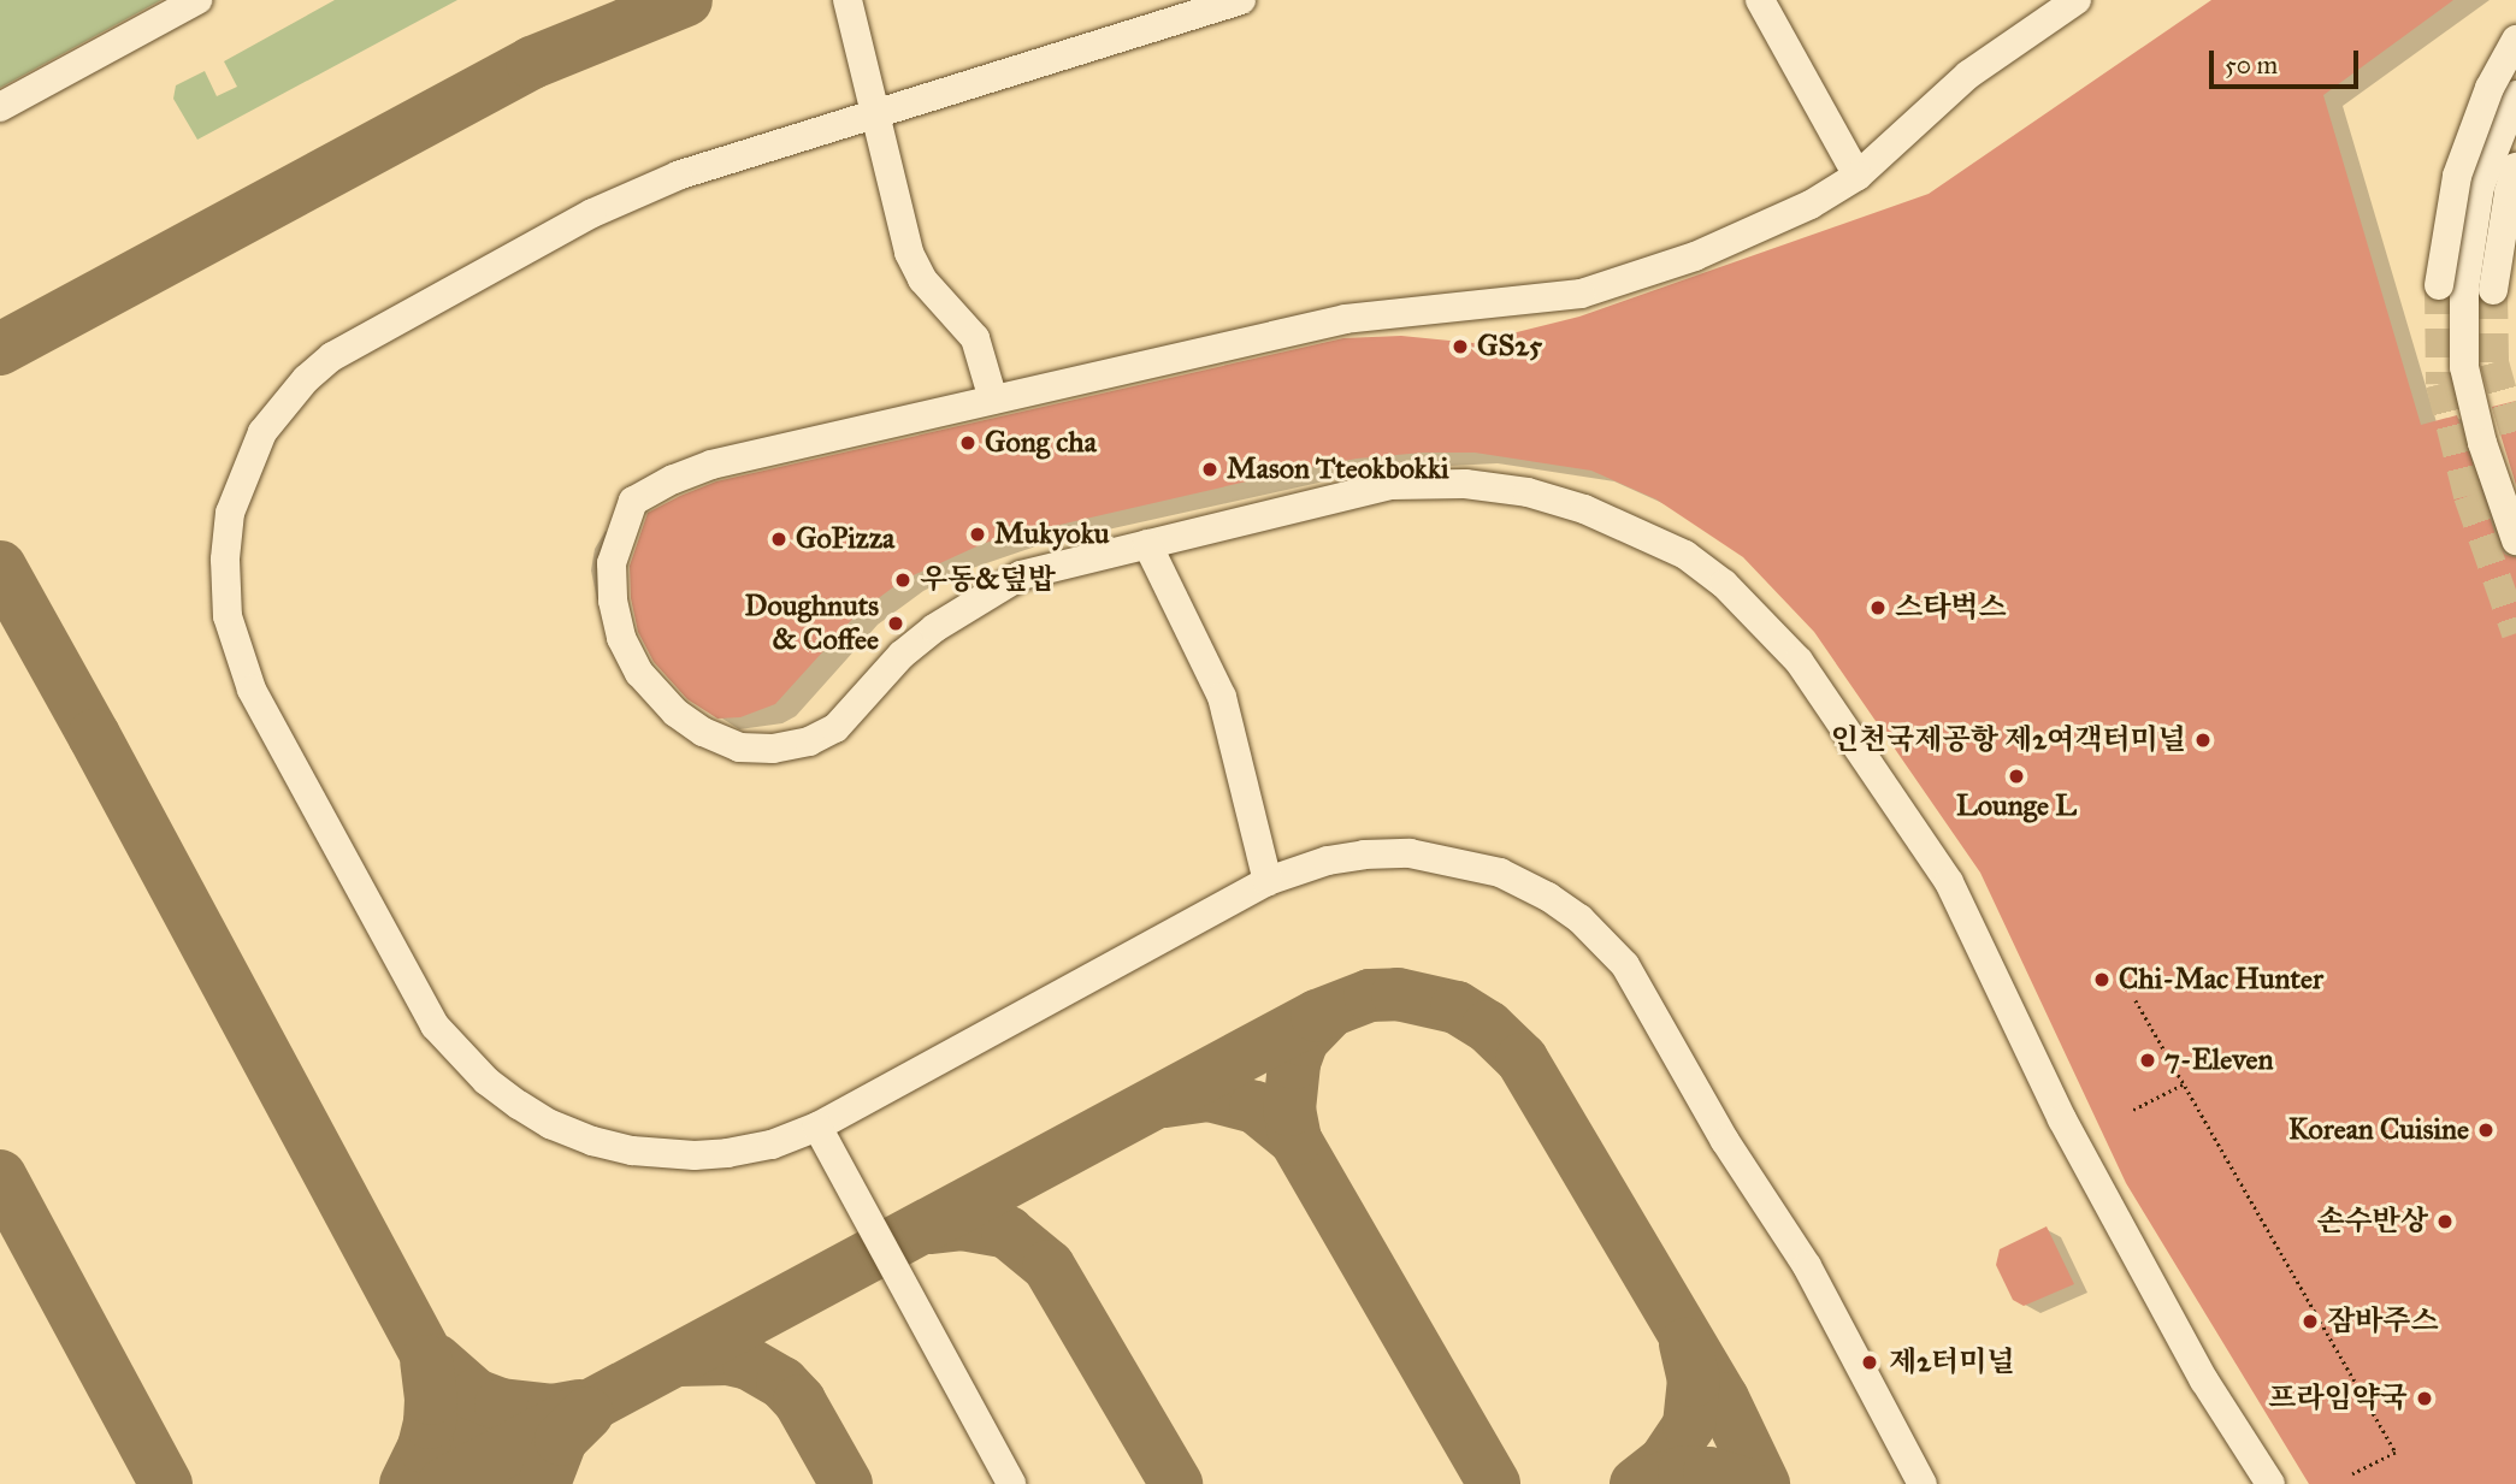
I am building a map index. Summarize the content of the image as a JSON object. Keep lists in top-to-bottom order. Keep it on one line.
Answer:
{"places":["GS25","Gong cha","Mason Tteokbokki","Mukyoku","GoPizza","우동&덮밥","스타벅스","Doughnuts & Coffee","인천국제공항 제2여객터미널","Lounge L","Chi-Mac Hunter","7-Eleven","Korean Cuisine","손수반상","잠바주스","제2터미널","프라임약국"],"scale_bar":"50 m"}
